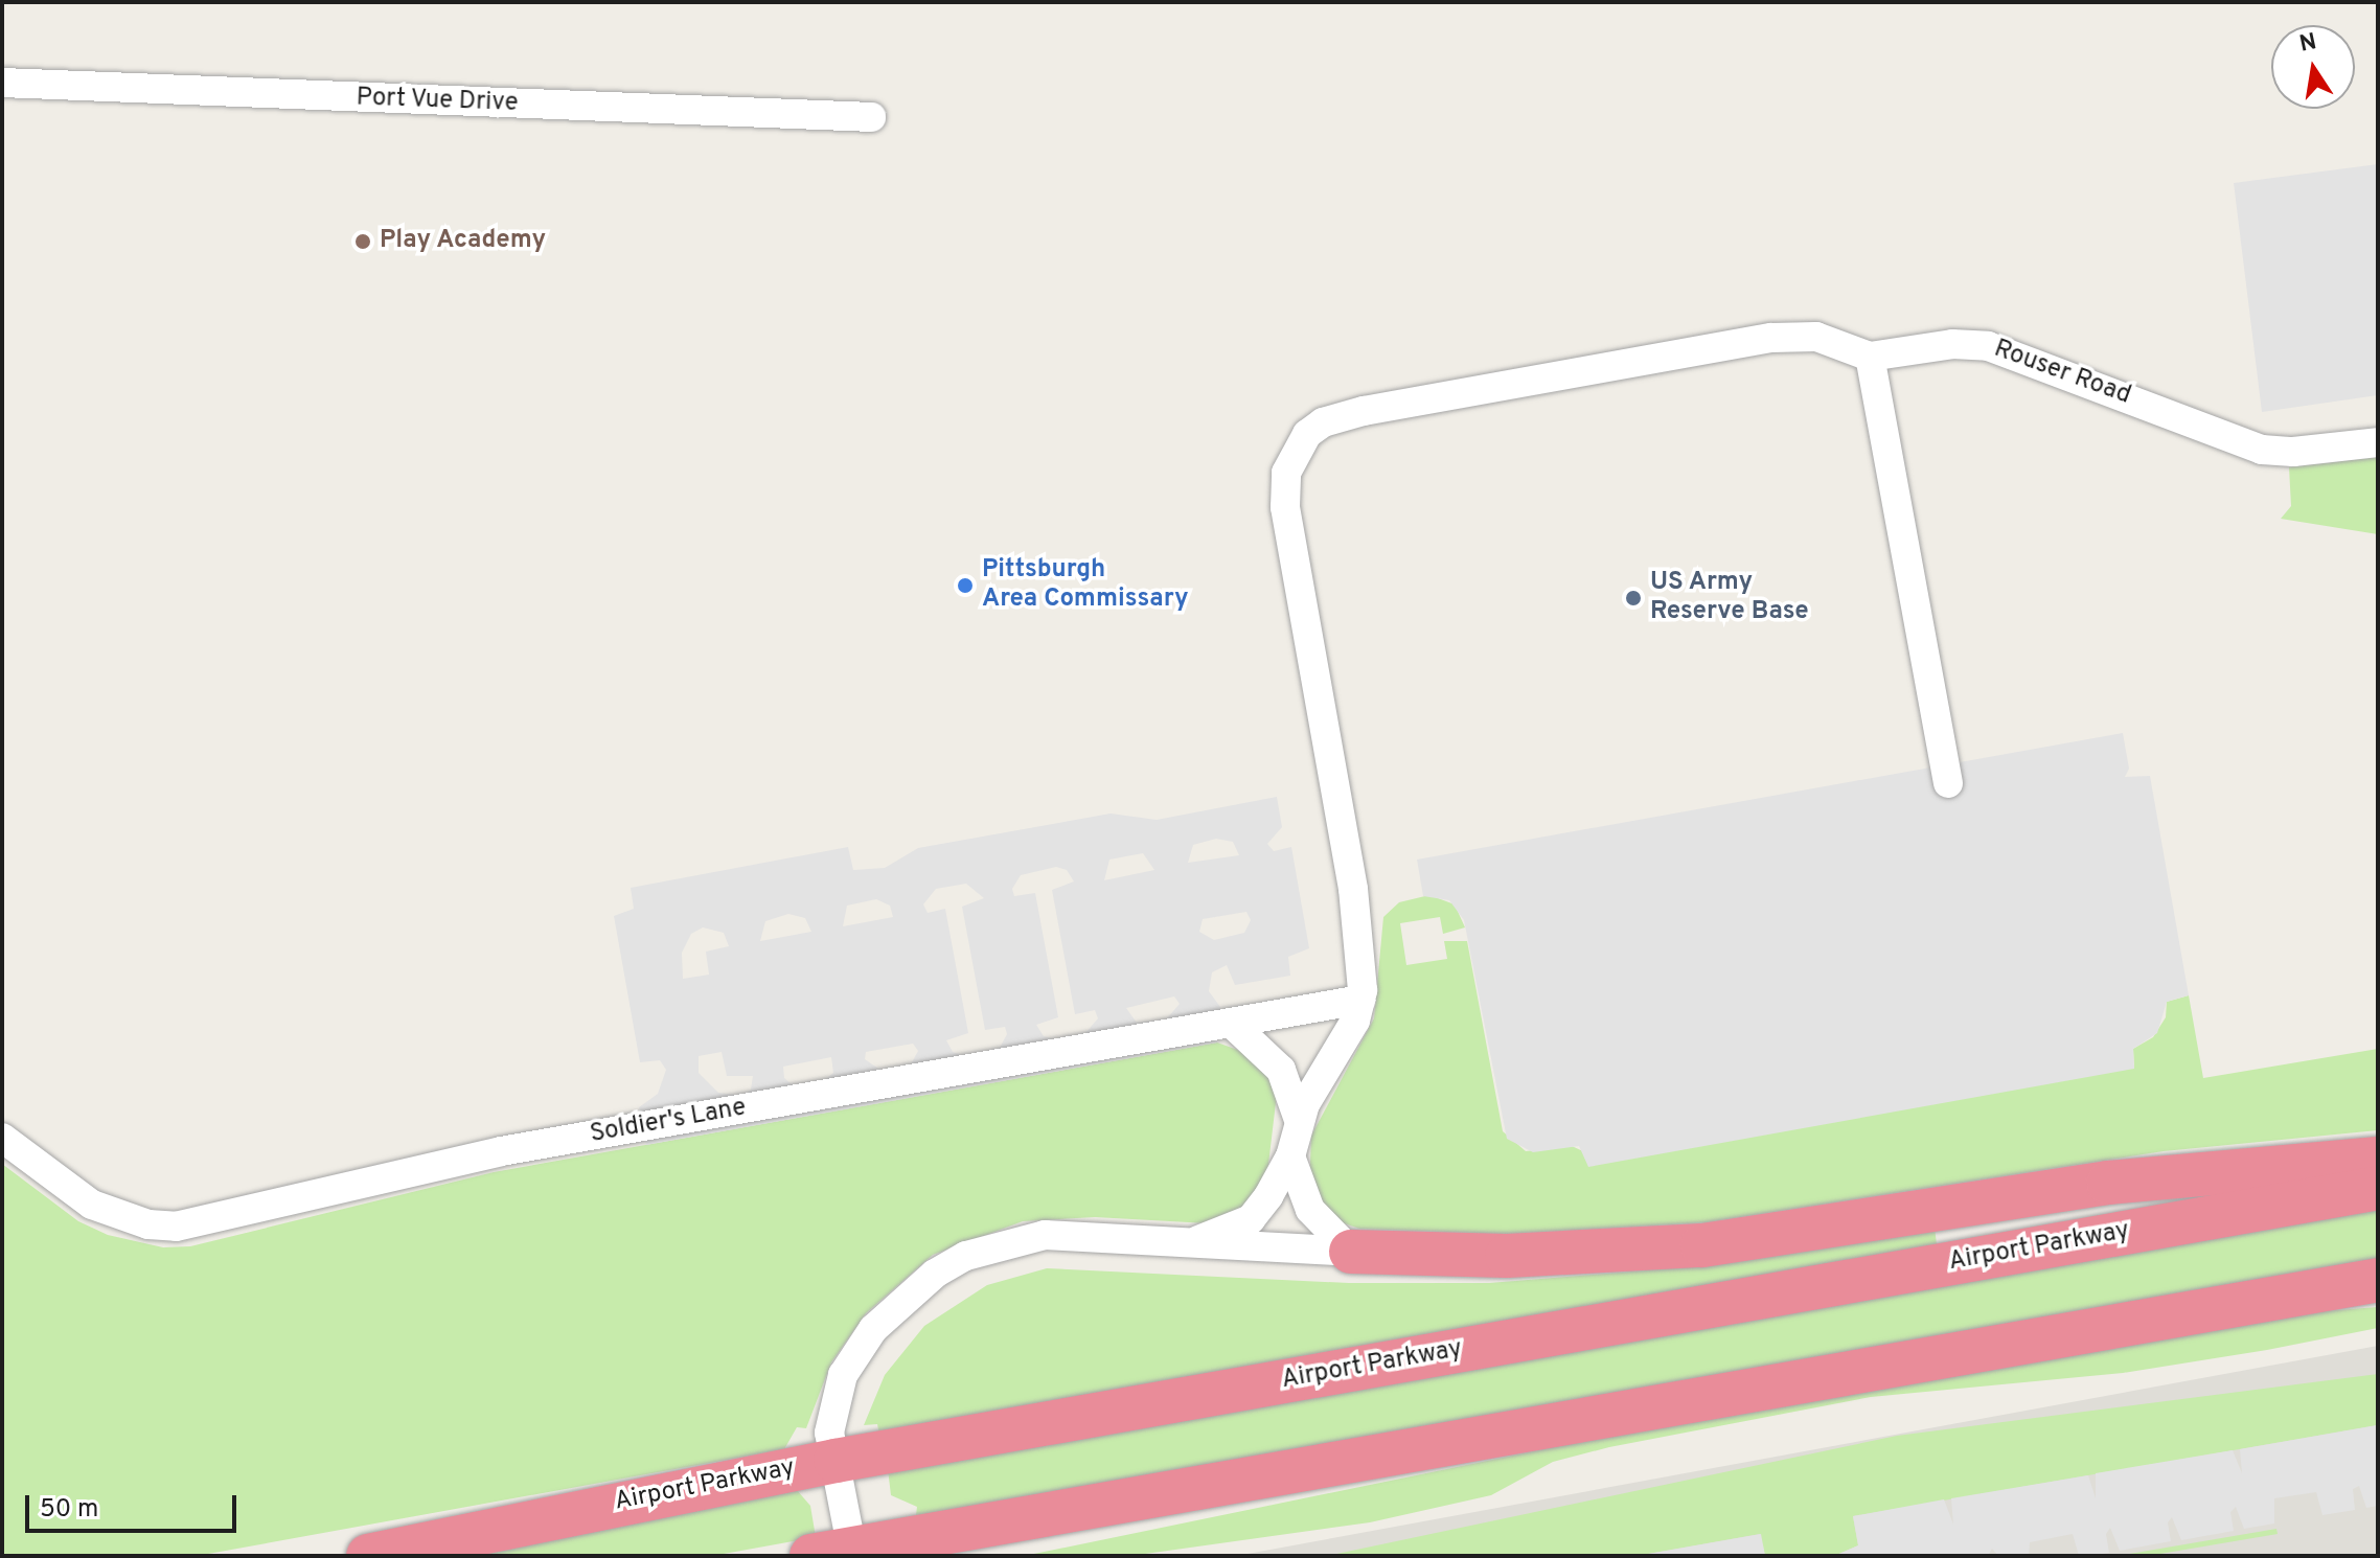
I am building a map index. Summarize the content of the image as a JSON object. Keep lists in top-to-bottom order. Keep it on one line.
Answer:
{"streets":{"highway":["Airport Parkway"],"street":["Port Vue Drive","Rouser Road","Soldier's Lane"]},"places":["Play Academy","Pittsburgh Area Commissary","US Army Reserve Base"],"scale_bar":"50 m","north":"top"}
